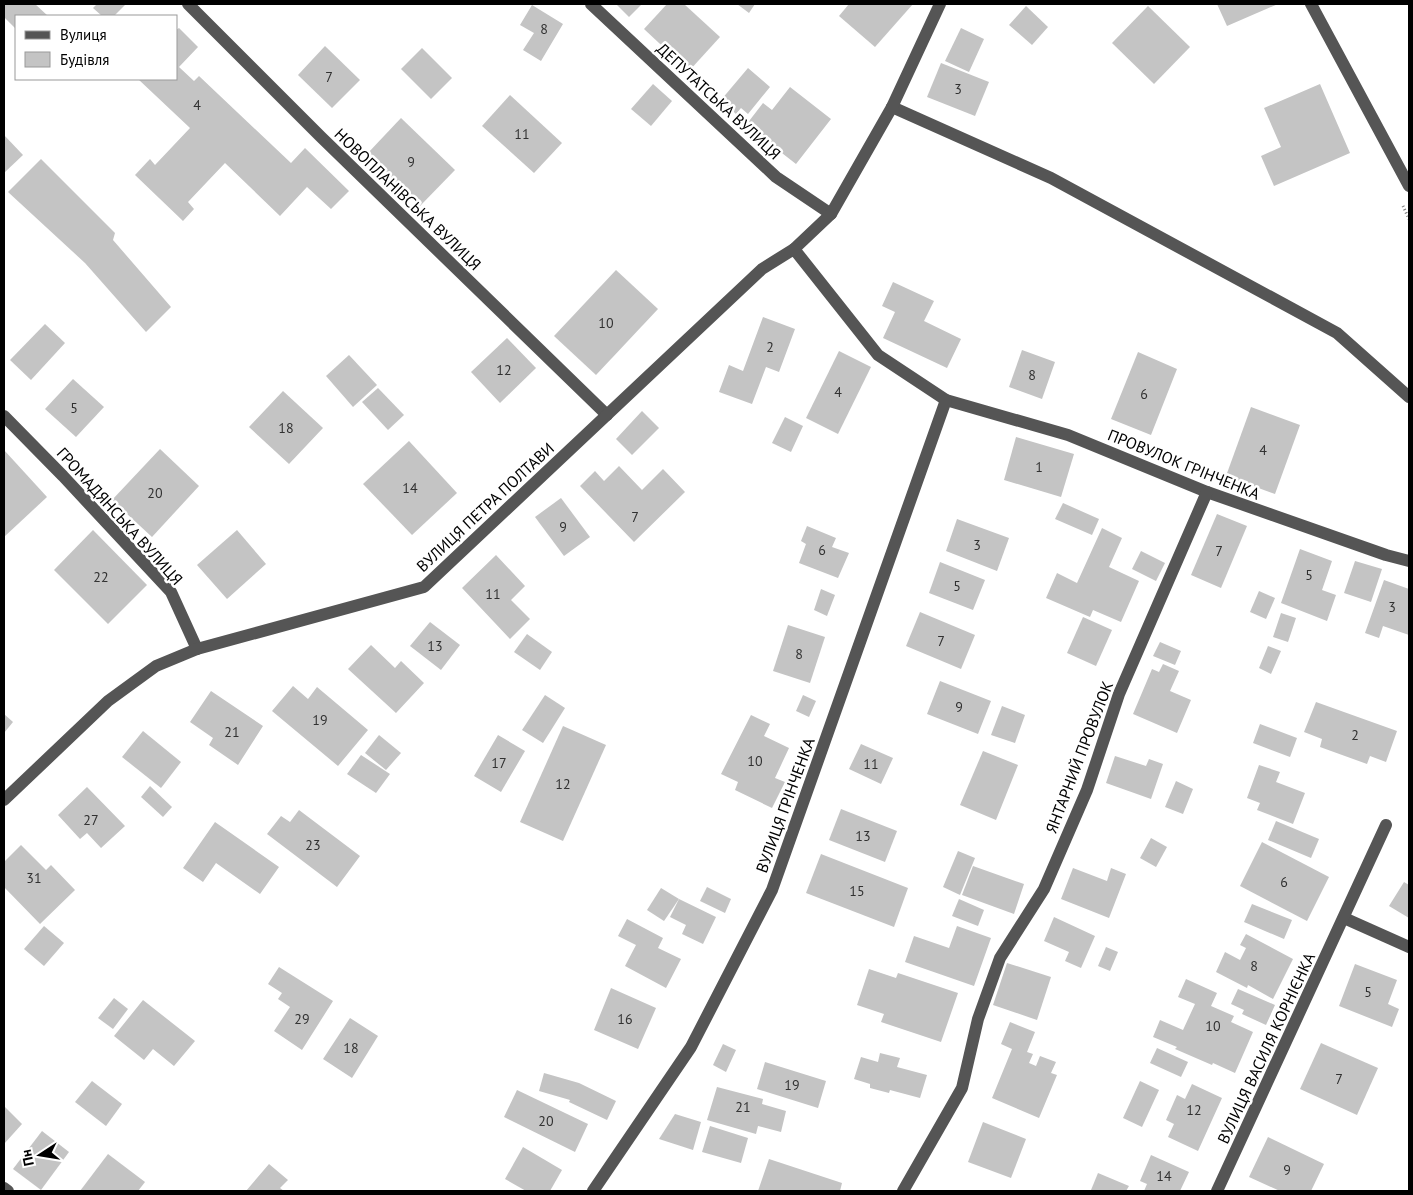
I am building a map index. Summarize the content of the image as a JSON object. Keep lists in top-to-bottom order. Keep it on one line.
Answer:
{"streets":{"street":["ДЕПУТАТСЬКА ВУЛИЦЯ","НОВОПЛАНІВСЬКА ВУЛИЦЯ","ПРОВУЛОК ГРІНЧЕНКА","ВУЛИЦЯ ПЕТРА ПОЛТАВИ","ГРОМАДЯНСЬКА ВУЛИЦЯ","ЯНТАРНИЙ ПРОВУЛОК","ВУЛИЦЯ ГРІНЧЕНКА","ВУЛИЦЯ ВАСИЛЯ КОРНІЄНКА"]},"crossings":[["ДЕПУТАТСЬКА ВУЛИЦЯ","ВУЛИЦЯ ПЕТРА ПОЛТАВИ"],["НОВОПЛАНІВСЬКА ВУЛИЦЯ","ВУЛИЦЯ ПЕТРА ПОЛТАВИ"],["ПРОВУЛОК ГРІНЧЕНКА","ЯНТАРНИЙ ПРОВУЛОК"],["ПРОВУЛОК ГРІНЧЕНКА","ВУЛИЦЯ ГРІНЧЕНКА"],["ВУЛИЦЯ ПЕТРА ПОЛТАВИ","ГРОМАДЯНСЬКА ВУЛИЦЯ"]],"house_numbers":["8","7","3","4","11","9","10","2","12","8","4","6","5","18","4","1","14","20","7","9","3","6","7","5","22","5","11","3","7","13","8","9","19","21","2","10","17","11","12","27","13","23","31","6","15","8","5","29","16","10","18","7","19","21","12","20","9","14"],"legend":["Вулиця","Будівля"],"north":"left"}
